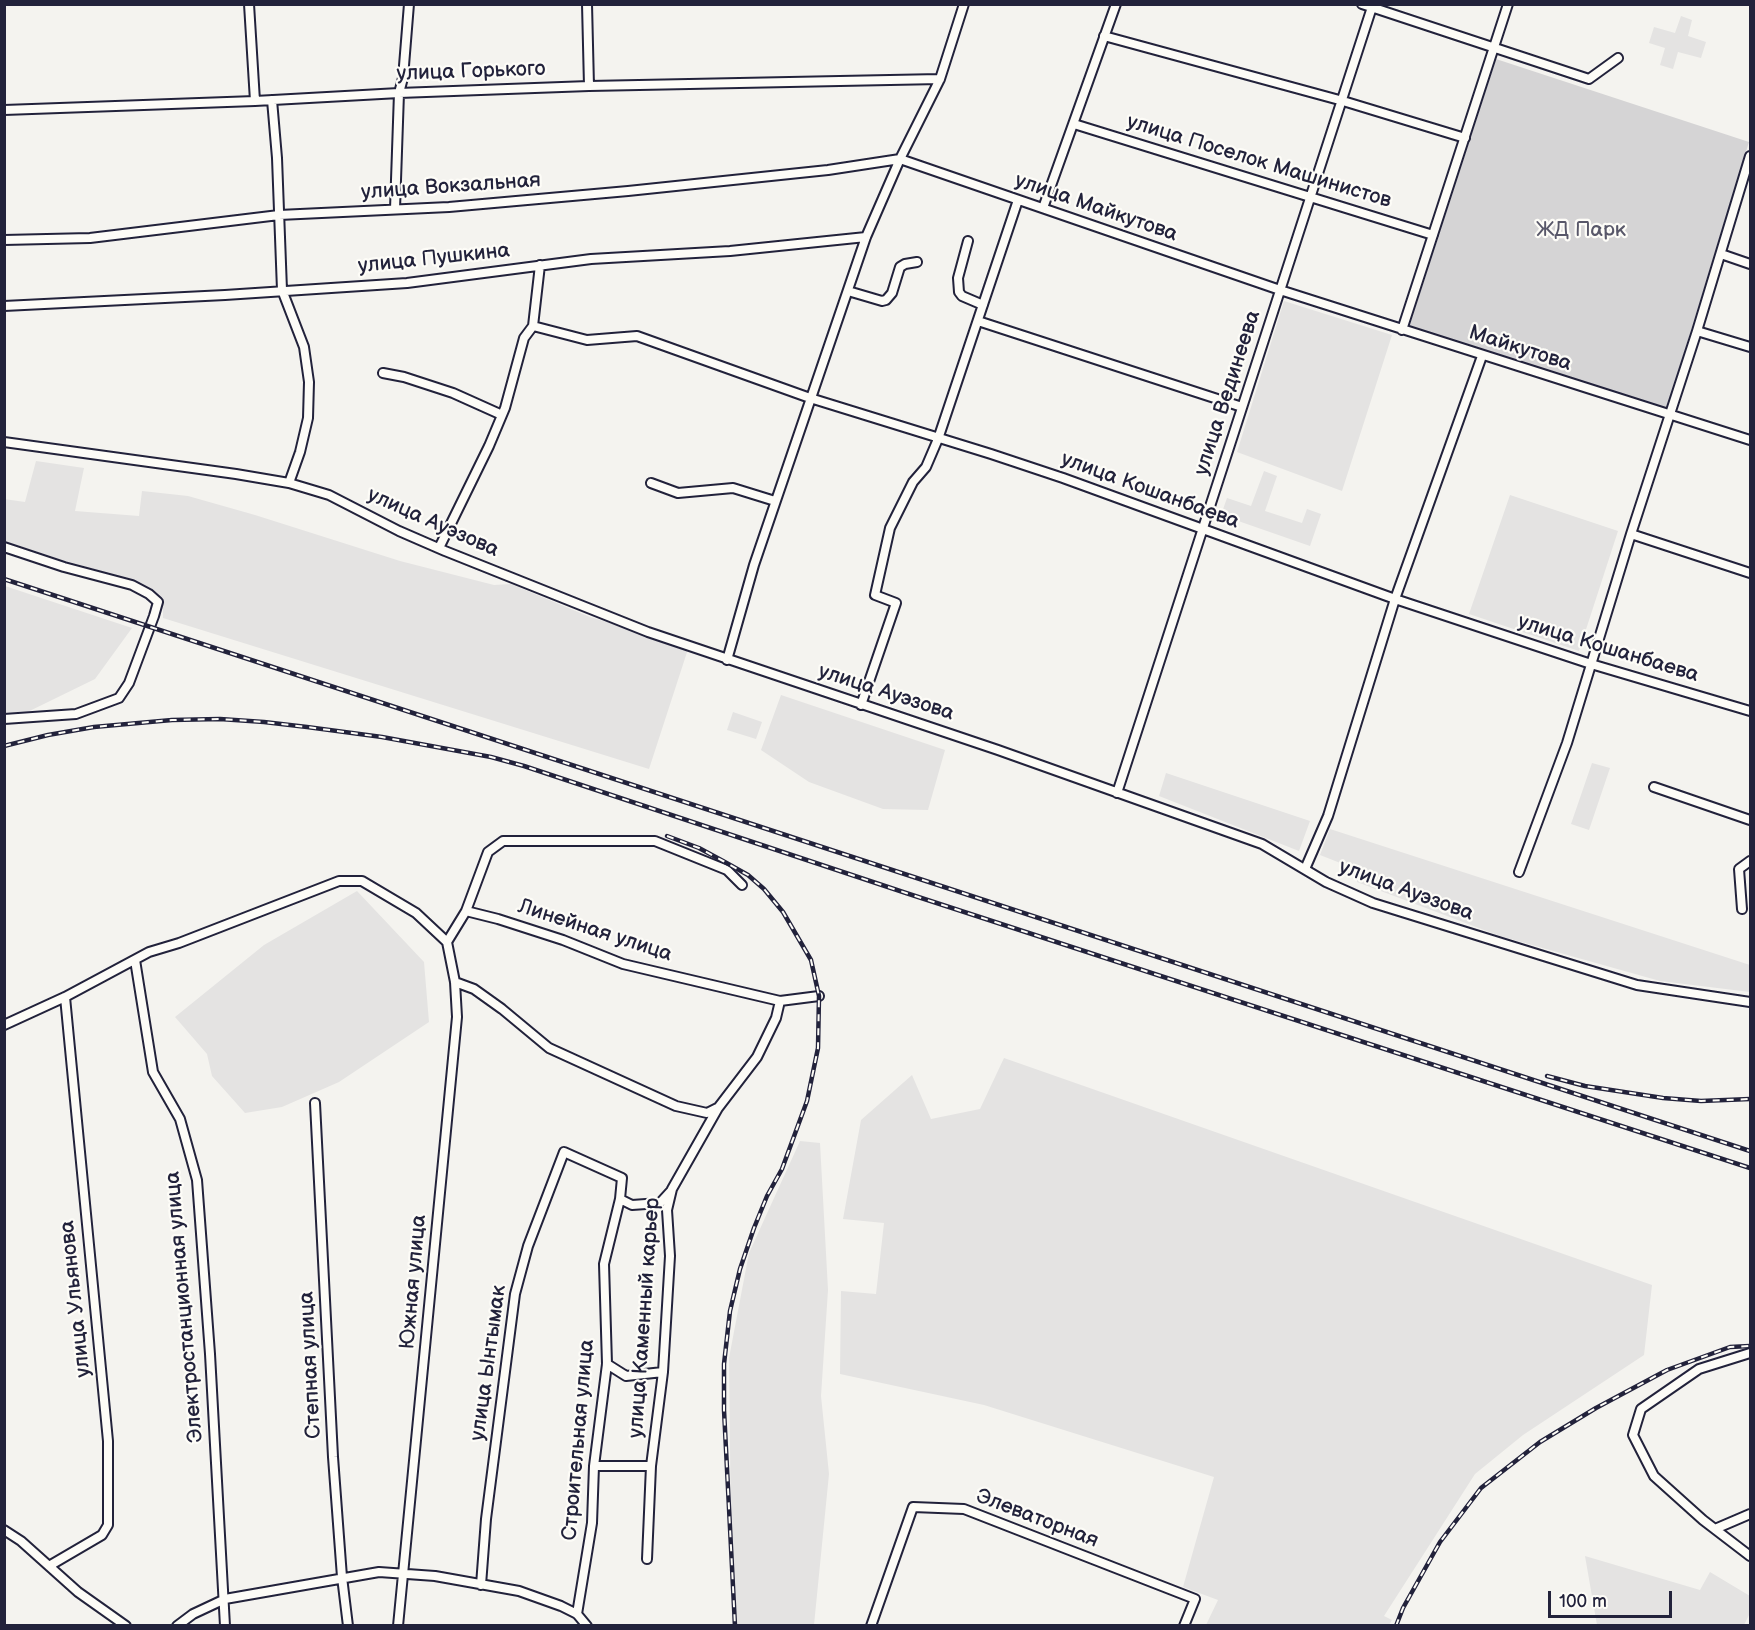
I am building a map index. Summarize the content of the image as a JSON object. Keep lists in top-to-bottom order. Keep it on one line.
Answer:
{"streets":{"street":["улица Горького","улица Поселок Машинистов","улица Вокзальная","улица Майкутова","улица Пушкина","Майкутова","улица Вединеева","улица Кошанбаева","улица Ауэзова","Линейная улица","Южная улица","улица Ульянова","Электростанционная улица","улица Каменный карьер","улица Ынтымак","Степная улица","Строительная улица","Элеваторная"]},"crossings":[["улица Поселок Машинистов","улица Вединеева"],["улица Вокзальная","улица Майкутова"],["улица Майкутова","Майкутова"],["улица Майкутова","улица Вединеева"],["Майкутова","улица Вединеева"],["улица Вединеева","улица Кошанбаева"],["улица Вединеева","улица Ауэзова"],["Линейная улица","улица Каменный карьер"],["улица Ынтымак","Строительная улица"]],"parks":["ЖД Парк"],"scale_bar":"100 m"}
